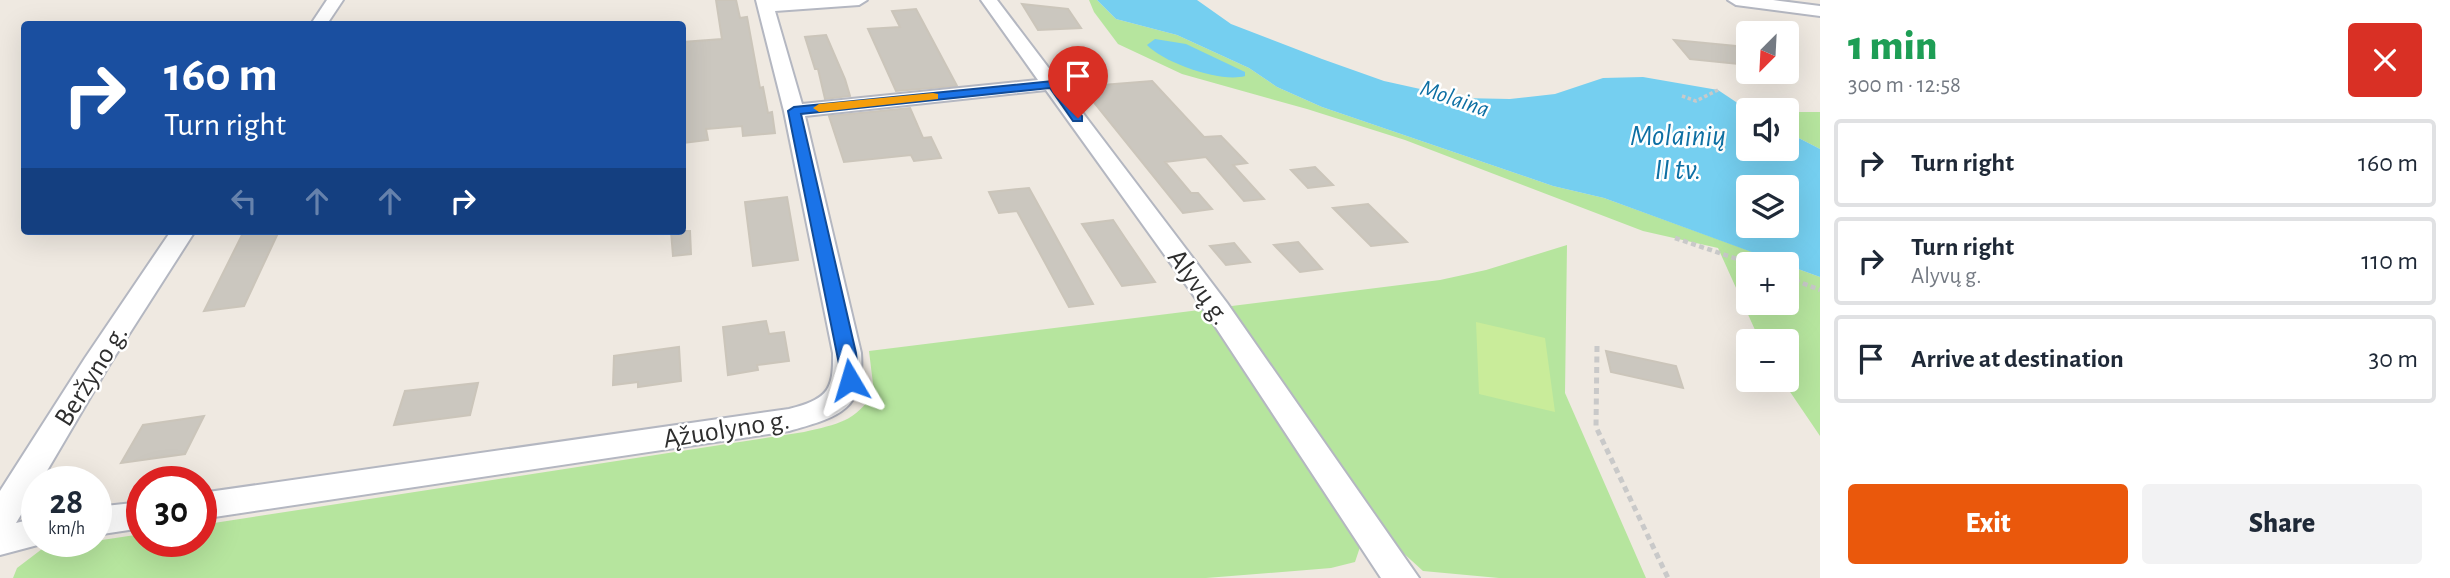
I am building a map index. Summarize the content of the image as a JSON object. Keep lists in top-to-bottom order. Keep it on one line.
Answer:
{"streets":{"street":["Alyvų g.","Beržyno g.","Ąžuolyno g."]},"water":["Molaina","Molainių II tv."],"north":"bottom left","page":{"heading":["1 min","300 m · 12:58"],"map_buttons":["+","−"],"turn":["160 m","Turn right"],"list":[{"name":"Turn right","value":"160 m"},{"name":"Turn right","note":"Alyvų g.","value":"110 m"},{"name":"Arrive at destination","value":"30 m"}],"speed":"28 km/h","limit":"30","buttons":["Exit","Share"]}}
